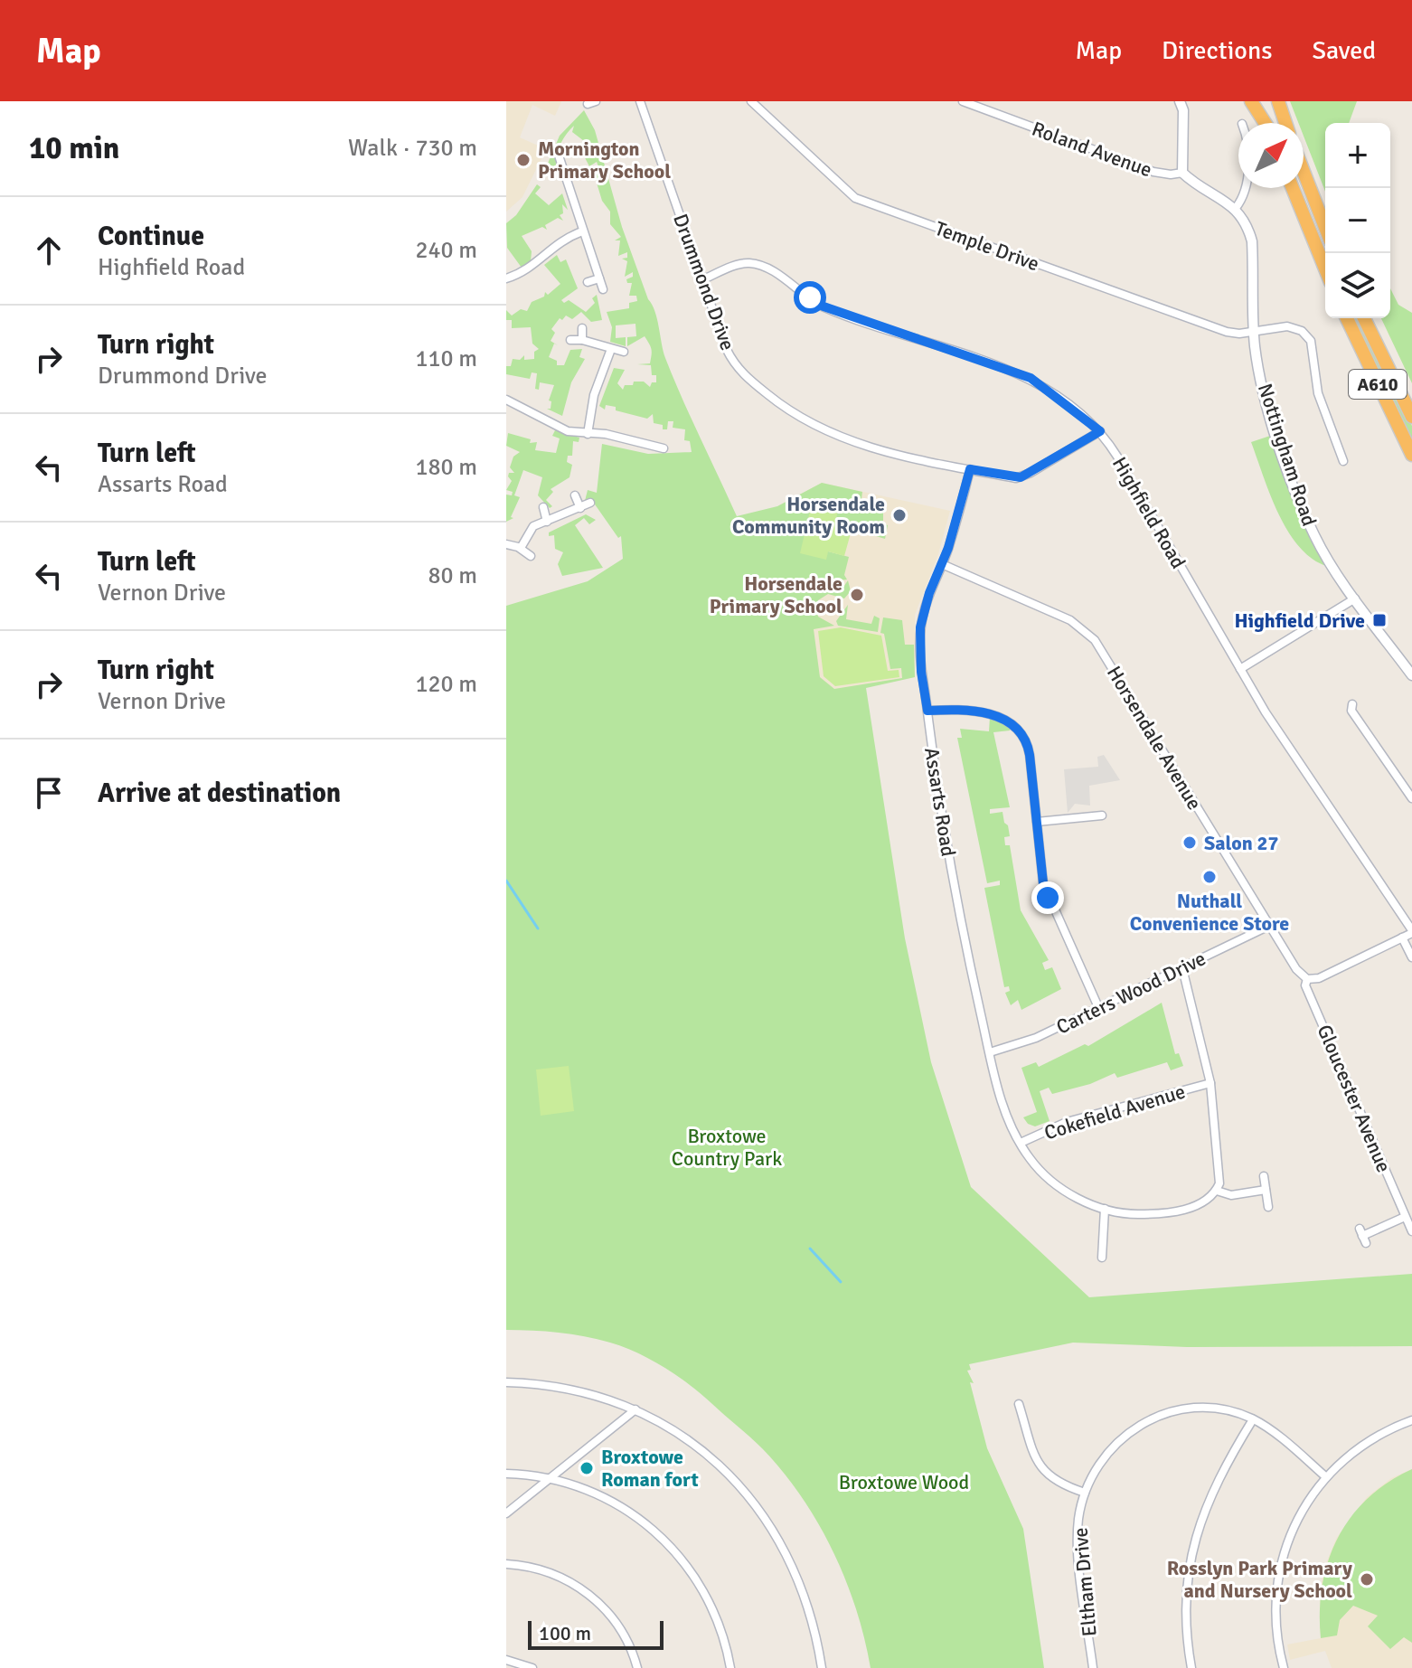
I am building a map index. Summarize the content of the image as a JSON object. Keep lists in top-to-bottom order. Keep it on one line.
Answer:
{"streets":{"highway":["A610"],"street":["Roland Avenue","Temple Drive","Drummond Drive","Nottingham Road","Highfield Road","Horsendale Avenue","Assarts Road","Carters Wood Drive","Gloucester Avenue","Cokefield Avenue","Eltham Drive"]},"crossings":[["Temple Drive","Nottingham Road"],["Drummond Drive","Highfield Road"],["Drummond Drive","Assarts Road"],["Horsendale Avenue","Assarts Road"],["Horsendale Avenue","Carters Wood Drive"],["Horsendale Avenue","Gloucester Avenue"],["Assarts Road","Carters Wood Drive"],["Assarts Road","Cokefield Avenue"]],"parks":["Broxtowe Country Park","Broxtowe Wood"],"places":{"other":["Mornington Primary School","Horsendale Community Room","Horsendale Primary School","Salon 27","Nuthall Convenience Store","Broxtowe Roman fort","Rosslyn Park Primary and Nursery School"],"transit":["Highfield Drive"]},"scale_bar":"100 m","north":"top right","page":{"header":"Map","nav":["Map","Directions","Saved"],"heading":["10 min","Walk · 730 m"],"map_buttons":["+","−"],"list":[["Continue","Highfield Road","240 m"],["Turn right","Drummond Drive","110 m"],["Turn left","Assarts Road","180 m"],["Turn left","Vernon Drive","80 m"],["Turn right","Vernon Drive","120 m"],"Arrive at destination"],"scale":"100 m"}}
